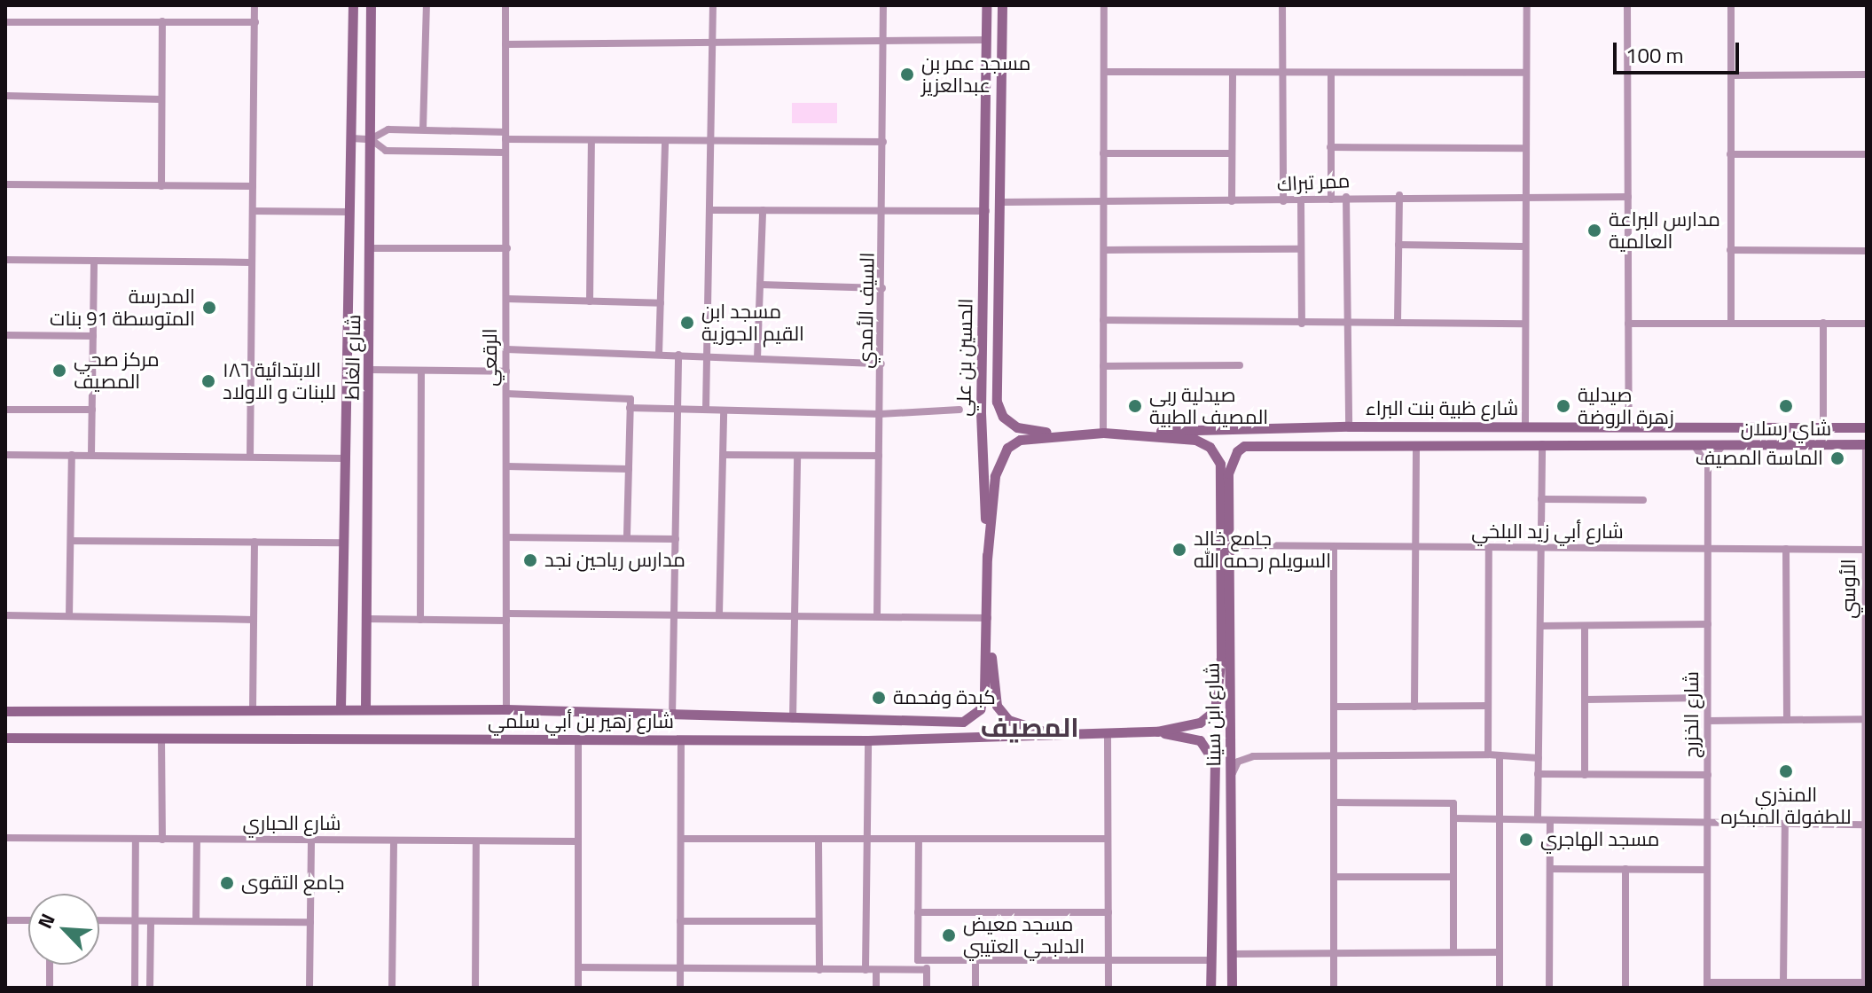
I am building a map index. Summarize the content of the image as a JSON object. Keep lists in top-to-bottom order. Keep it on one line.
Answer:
{"streets":{"street":["ممر تبراك","السيف الأمدي","شارع الغاط","الرقعي","الحسين بن علي","شارع ظبية بنت البراء","شارع أبي زيد البلخي","الأوسي","شارع ابن سينا","شارع الخزرج","شارع زهير بن أبي سلمي","شارع الحباري"]},"crossings":[["ممر تبراك","الحسين بن علي"],["شارع الغاط","شارع زهير بن أبي سلمي"],["الرقعي","شارع زهير بن أبي سلمي"],["الحسين بن علي","شارع ظبية بنت البراء"],["الحسين بن علي","شارع زهير بن أبي سلمي"],["شارع ظبية بنت البراء","الأوسي"],["شارع ظبية بنت البراء","شارع ابن سينا"],["شارع أبي زيد البلخي","الأوسي"],["شارع أبي زيد البلخي","شارع ابن سينا"],["شارع أبي زيد البلخي","شارع الخزرج"],["شارع ابن سينا","شارع زهير بن أبي سلمي"]],"districts":["المصيف"],"places":["مسجد عمر بن عبدالعزيز","مدارس البراعة العالمية","المدرسة المتوسطة 91 بنات","مسجد ابن القيم الجوزية","مركز صحي المصيف","الابتدائية ١٨٦ للبنات و الاولاد","صيدلية ربى المصيف الطبية","صيدلية زهرة الروضة","شاي رسلان","الماسة المصيف","جامع خالد السويلم رحمه الله","مدارس رياحين نجد","كبدة وفحمة","المنذري للطفولة المبكره","مسجد الهاجري","جامع التقوى","مسجد معيض الدلبحي العتيبي"],"scale_bar":"100 m","north":"top left"}
